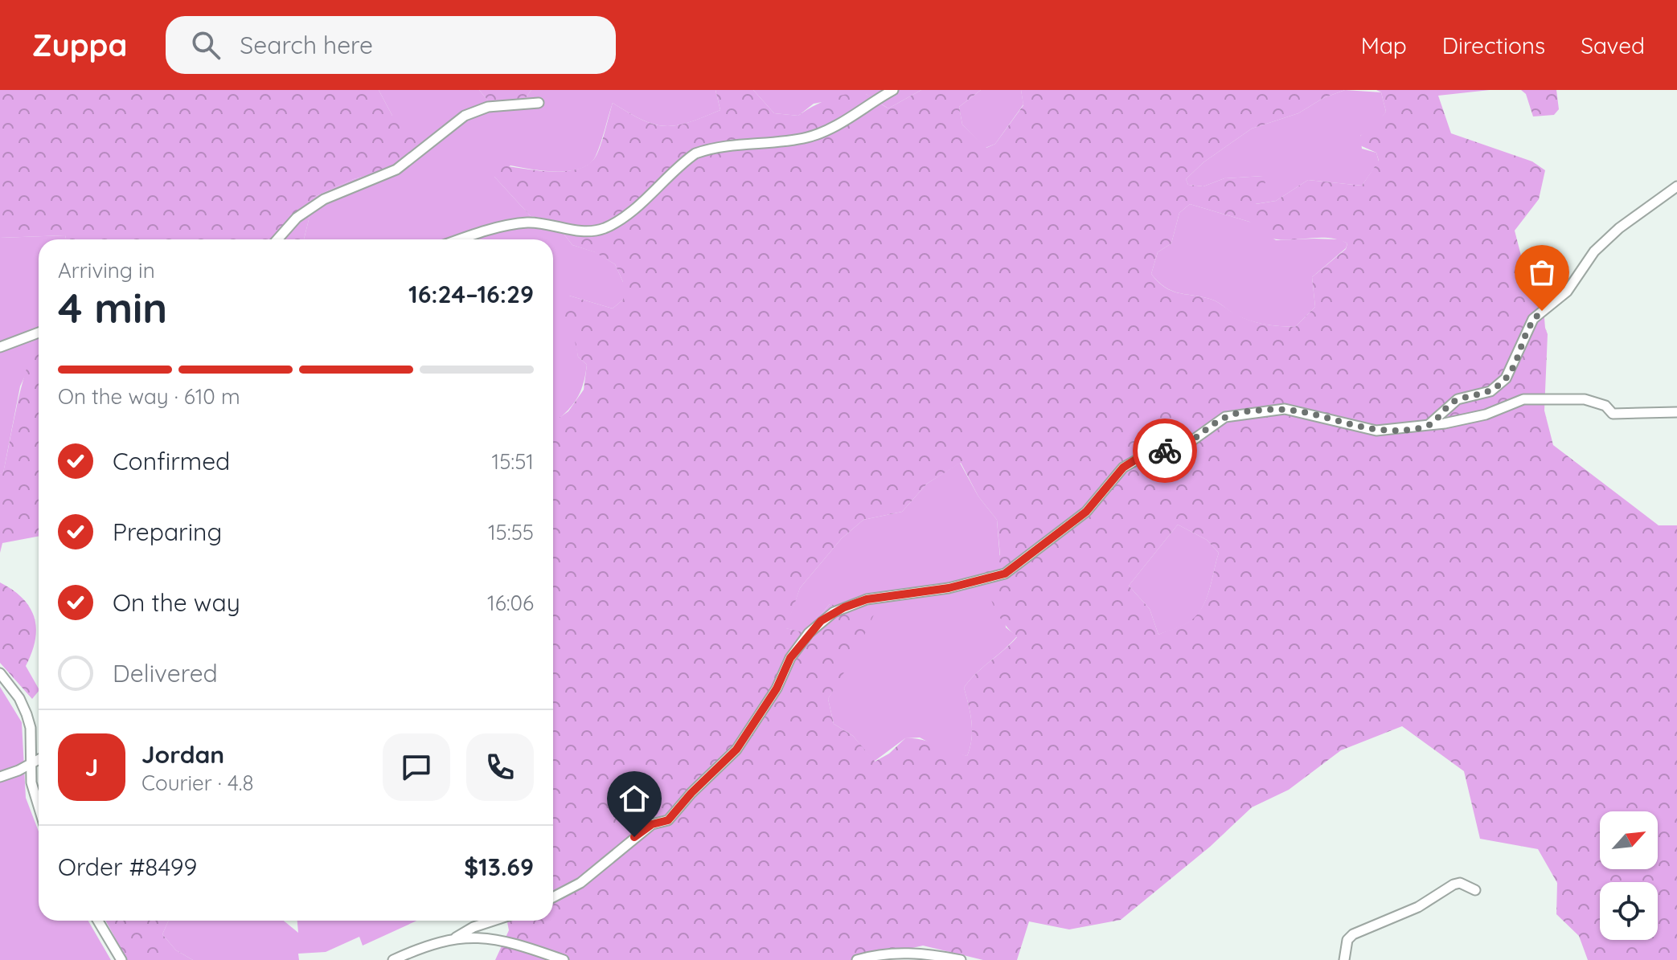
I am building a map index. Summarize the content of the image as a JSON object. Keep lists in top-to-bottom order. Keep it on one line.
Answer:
{"north":"top right","page":{"header":"Zuppa","search":"Search here","nav":["Map","Directions","Saved"],"heading":["4 min","Arriving in","16:24–16:29"],"panel":["Jordan","Courier · 4.8","Order #8499","$13.69"],"bar":"On the way · 610 m","list":[["Confirmed","15:51"],["Preparing","15:55"],["On the way","16:06"],"Delivered"],"round":"J"}}
